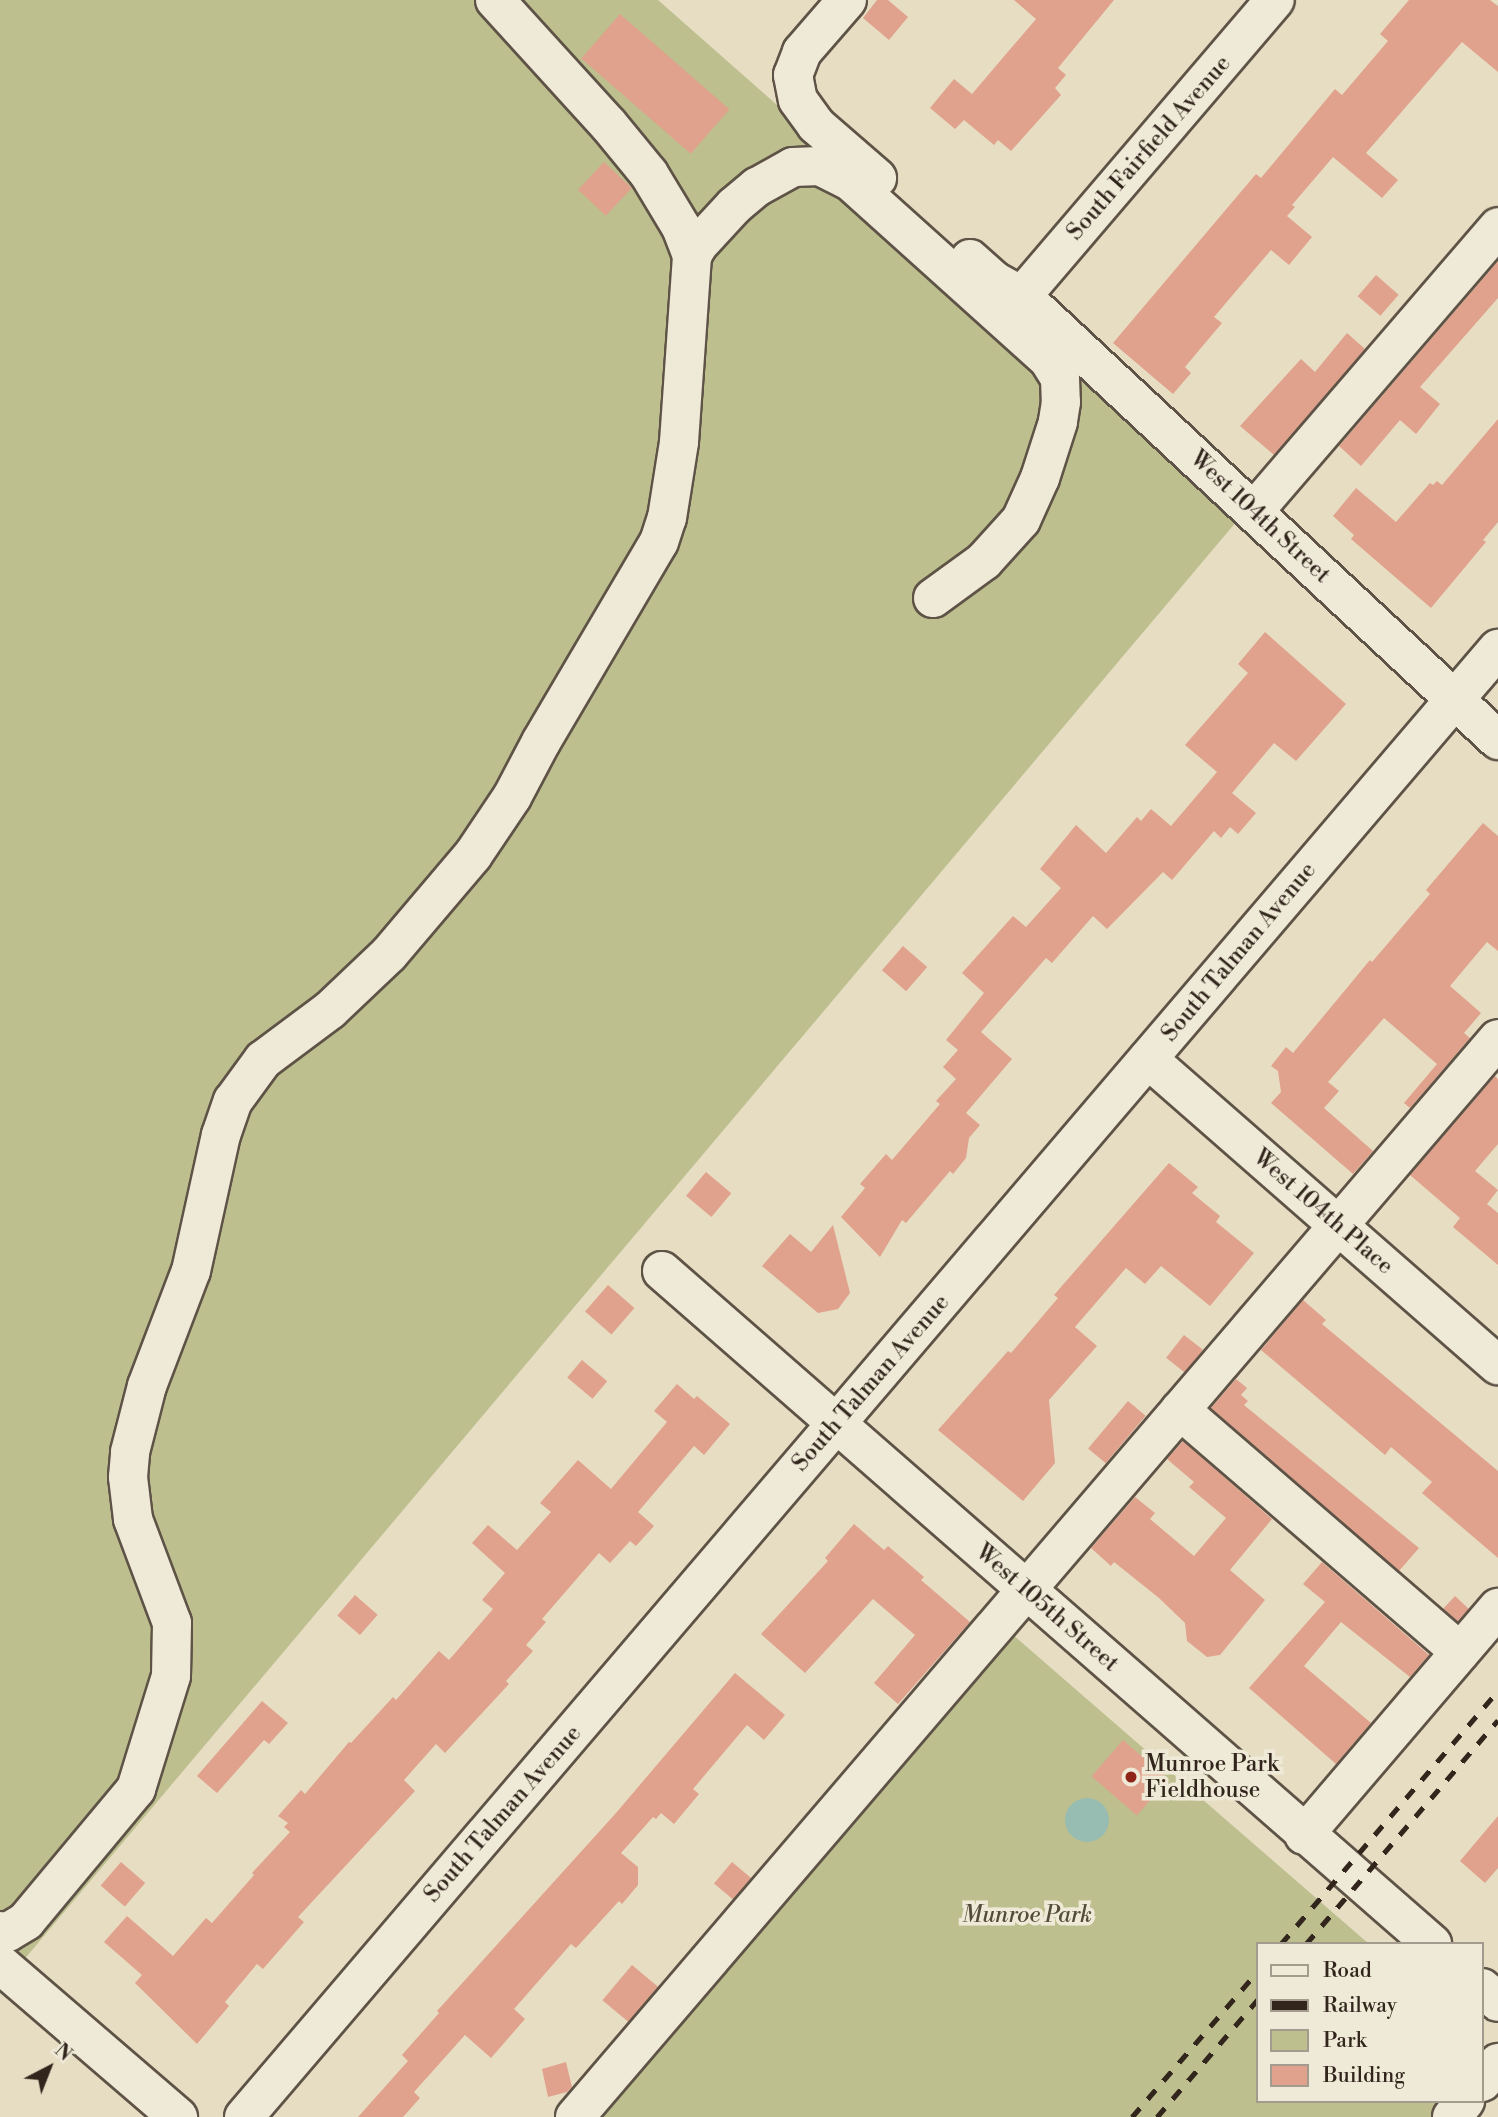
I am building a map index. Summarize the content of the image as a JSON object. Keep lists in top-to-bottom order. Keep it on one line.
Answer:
{"streets":{"street":["South Fairfield Avenue","West 104th Street","South Talman Avenue","West 104th Place","West 105th Street"]},"crossings":[["South Fairfield Avenue","West 104th Street"],["West 104th Street","South Talman Avenue"],["South Talman Avenue","West 104th Place"],["South Talman Avenue","West 105th Street"]],"parks":["Munroe Park"],"places":["Munroe Park Fieldhouse"],"legend":["Road","Railway","Park","Building"],"north":"top right"}
